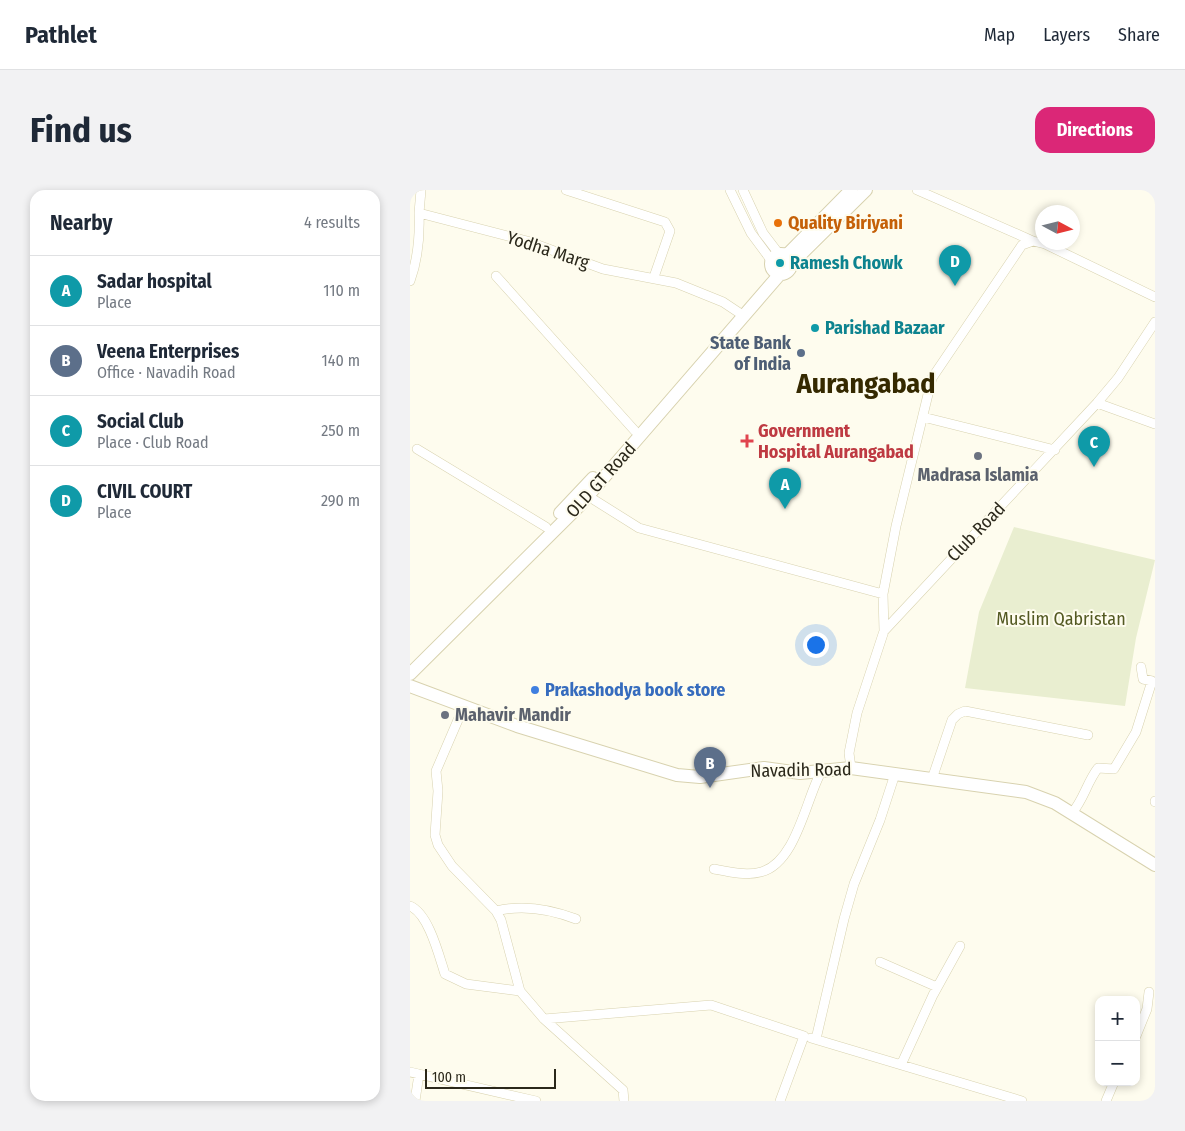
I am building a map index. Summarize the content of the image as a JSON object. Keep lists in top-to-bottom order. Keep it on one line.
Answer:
{"streets":{"main road":["OLD GT Road","Navadih Road"],"street":["Yodha Marg","Club Road"]},"crossings":[["Yodha Marg","OLD GT Road"],["Club Road","Navadih Road"]],"districts":["Aurangabad"],"parks":["Muslim Qabristan"],"places":{"other":["Quality Biriyani","Ramesh Chowk","Parishad Bazaar","State Bank of India","Madrasa Islamia","Prakashodya book store","Mahavir Mandir"],"health":["Government Hospital Aurangabad"]},"scale_bar":"100 m","north":"right","page":{"header":"Pathlet","nav":["Map","Layers","Share"],"buttons":"Directions","title":"Find us","heading":["Nearby","4 results"],"pins":["D","C","A","B"],"list":[{"mark":"A","name":"Sadar hospital","note":"Place","value":"110 m"},{"mark":"B","name":"Veena Enterprises","note":"Office · Navadih Road","value":"140 m"},{"mark":"C","name":"Social Club","note":"Place · Club Road","value":"250 m"},{"mark":"D","name":"CIVIL COURT","note":"Place","value":"290 m"}],"map_buttons":["+","−"],"scale":"100 m"}}
